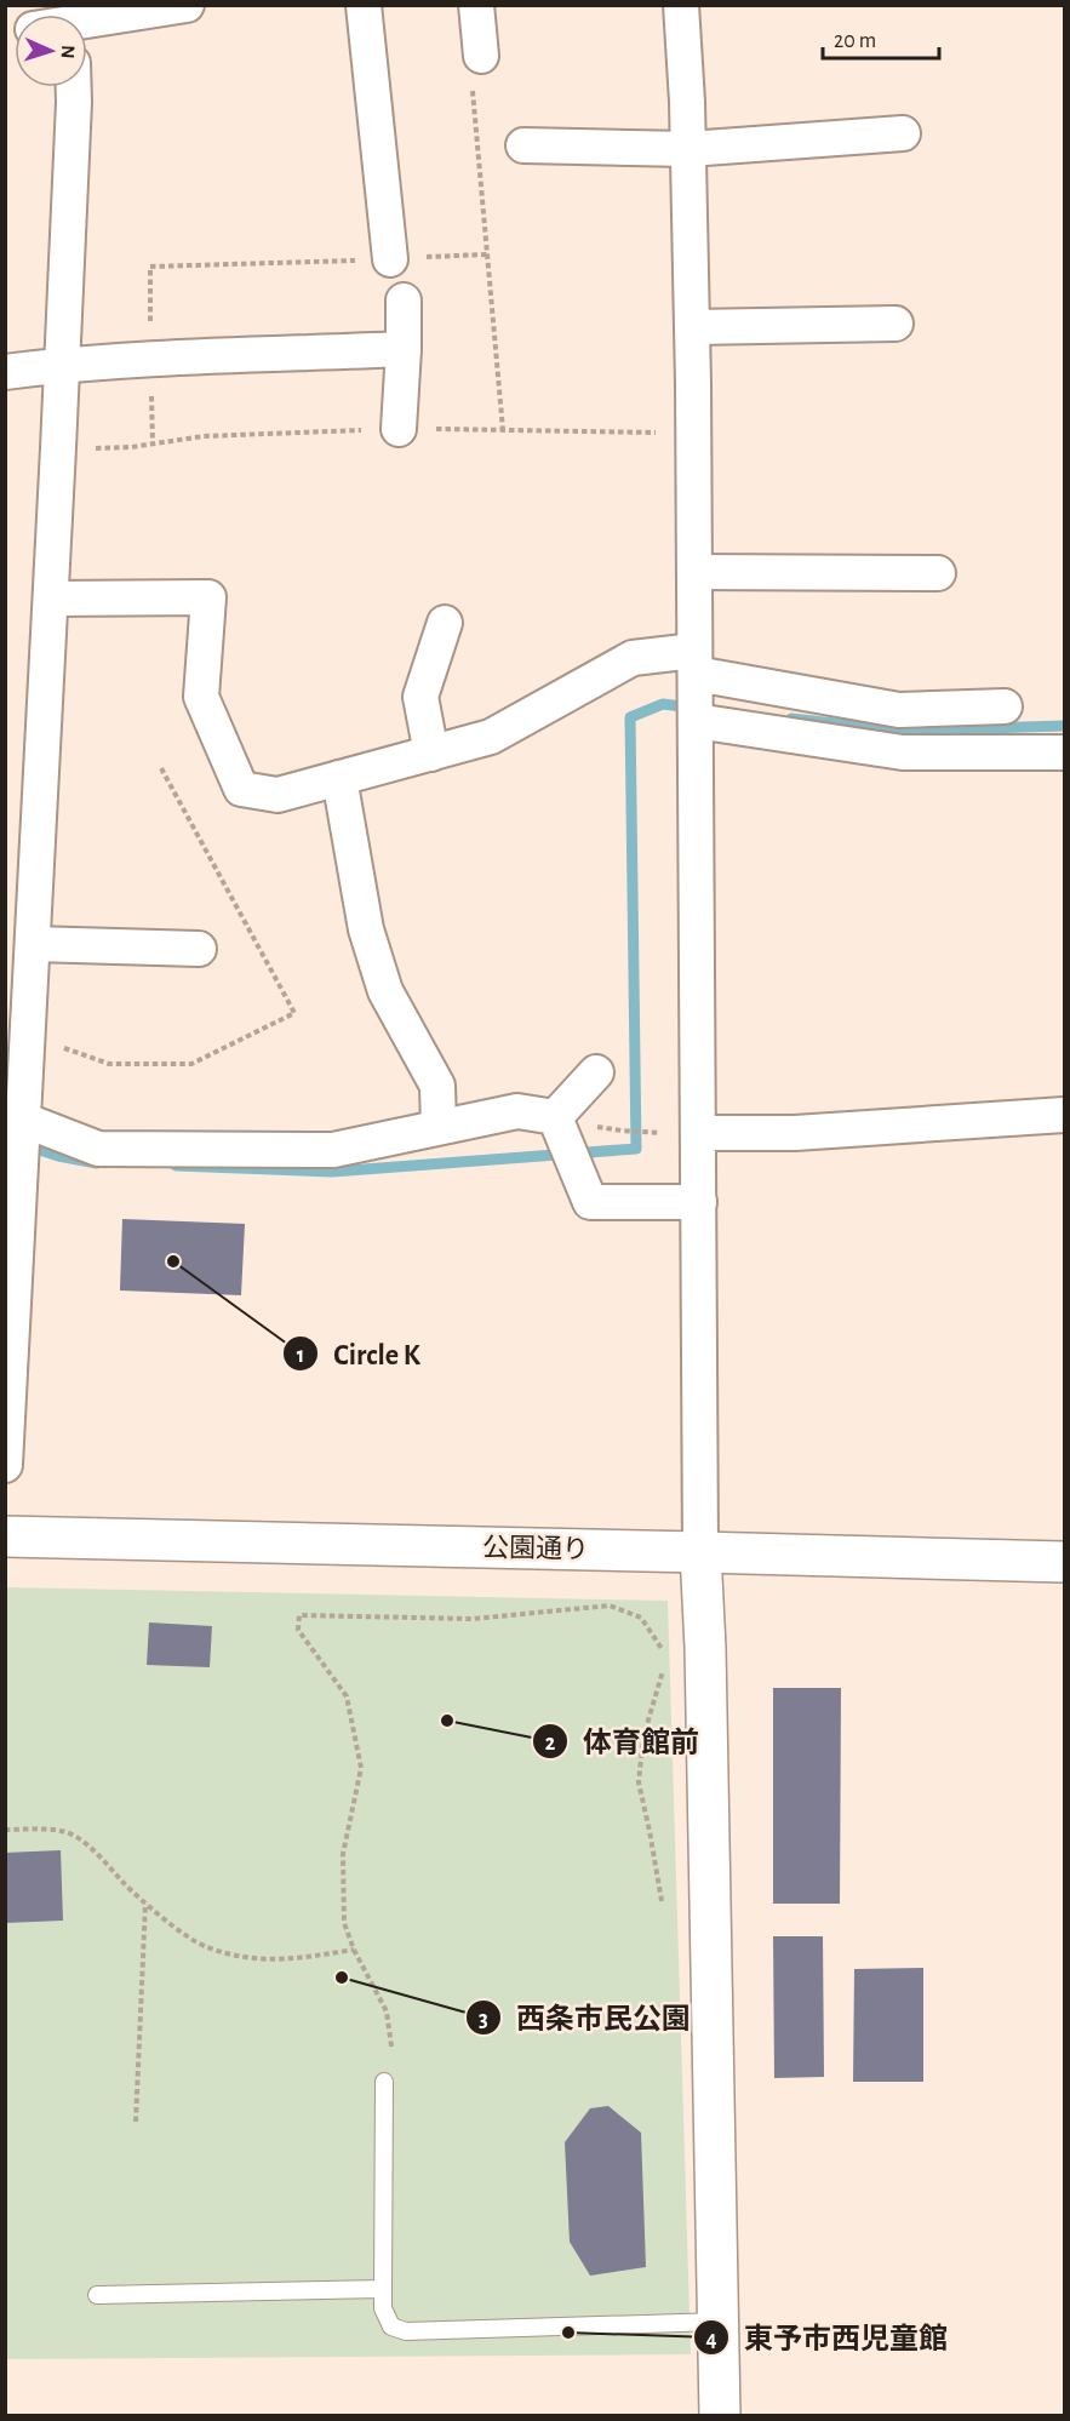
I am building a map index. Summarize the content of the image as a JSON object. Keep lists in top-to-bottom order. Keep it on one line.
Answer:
{"streets":{"street":["公園通り"]},"places":["Circle K","体育館前","西条市民公園","東予市西児童館"],"scale_bar":"20 m","north":"right"}
